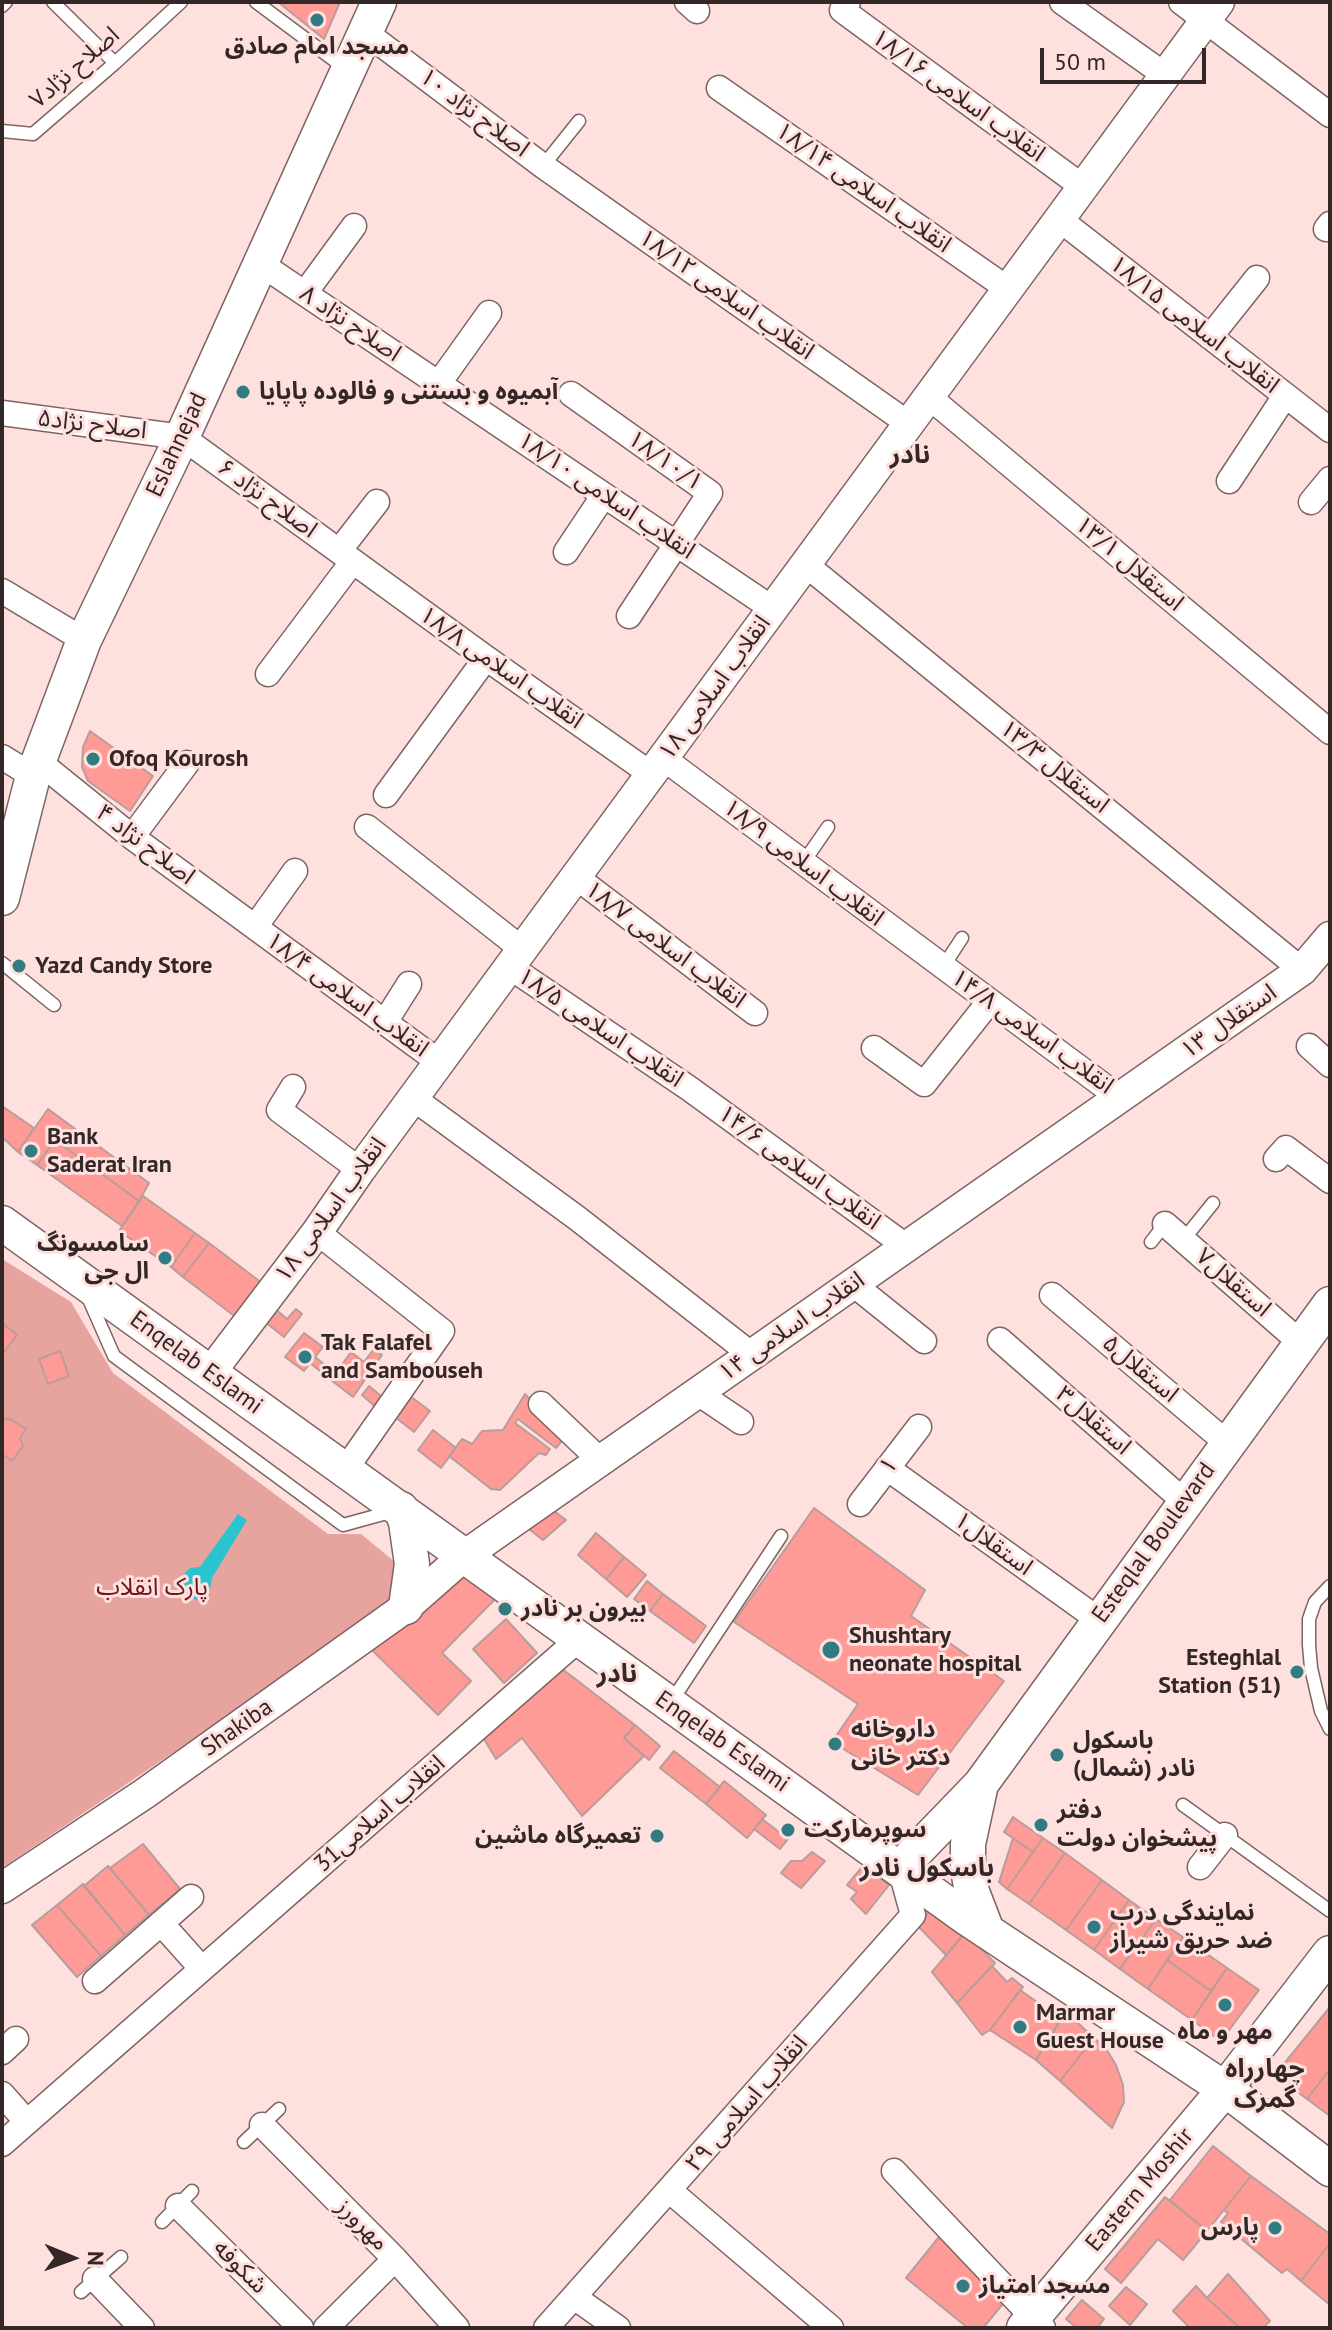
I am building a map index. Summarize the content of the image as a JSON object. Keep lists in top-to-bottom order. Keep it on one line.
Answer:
{"streets":{"main road":["Eslahnejad","Enqelab Eslami","Esteqlal Boulevard","Eastern Moshir"],"street":["۱۸/۱۶ انقلاب اسلامی","۱۰ اصلاح نژاد","۱۸/۱۴ انقلاب اسلامی","۱۸/۱۲ انقلاب اسلامی","۸ اصلاح نژاد","۱۸/۱۵ انقلاب اسلامی","اصلاح نژاد۵","۱۸/۱۰/۱","۱۸/۱۰ انقلاب اسلامی","۶ اصلاح نژاد","۱۳/۱ استقلال","۱۸/۸ انقلاب اسلامی","۱۸ انقلاب اسلامی","۱۳/۳ استقلال","۴ اصلاح نژاد","۱۸/۹ انقلاب اسلامی","۱۸/۷ انقلاب اسلامی","۱۸/۴ انقلاب اسلامی","۱۳ استقلال","۱۸/۵ انقلاب اسلامی","۱۴/۸ انقلاب اسلامی","۱۴/۶ انقلاب اسلامی","استقلال۷","۱۴ انقلاب اسلامی","استقلال۵","استقلال۳","۱","استقلال۱","Shakiba","31انقلاب اسلامی","انقلاب اسلامی ۲۹","مهرورز","شکوفه"],"lane":["اصلاح نژاد۷"]},"crossings":[["۱۸/۱۶ انقلاب اسلامی","۱۸ انقلاب اسلامی"],["۱۰ اصلاح نژاد","۱۸/۱۲ انقلاب اسلامی"],["۱۰ اصلاح نژاد","Eslahnejad"],["۱۸/۱۴ انقلاب اسلامی","۱۸ انقلاب اسلامی"],["۱۸/۱۲ انقلاب اسلامی","۱۸ انقلاب اسلامی"],["۸ اصلاح نژاد","Eslahnejad"],["۸ اصلاح نژاد","۱۸/۱۰ انقلاب اسلامی"],["۱۸/۱۵ انقلاب اسلامی","۱۸ انقلاب اسلامی"],["اصلاح نژاد۵","Eslahnejad"],["اصلاح نژاد۵","۶ اصلاح نژاد"],["Eslahnejad","۶ اصلاح نژاد"],["Eslahnejad","۴ اصلاح نژاد"],["۱۸/۱۰/۱","۱۸/۱۰ انقلاب اسلامی"],["۱۸/۱۰ انقلاب اسلامی","۱۸ انقلاب اسلامی"],["۶ اصلاح نژاد","۱۸/۸ انقلاب اسلامی"],["۱۳/۱ استقلال","۱۸ انقلاب اسلامی"],["۱۸/۸ انقلاب اسلامی","۱۸ انقلاب اسلامی"],["۱۸/۸ انقلاب اسلامی","۱۸/۹ انقلاب اسلامی"],["۱۸ انقلاب اسلامی","۱۳/۳ استقلال"],["۱۸ انقلاب اسلامی","۱۸/۹ انقلاب اسلامی"],["۱۸ انقلاب اسلامی","۱۸/۷ انقلاب اسلامی"],["۱۸ انقلاب اسلامی","۱۸/۴ انقلاب اسلامی"],["۱۸ انقلاب اسلامی","۱۸/۵ انقلاب اسلامی"],["۱۸ انقلاب اسلامی","Enqelab Eslami"],["۱۳/۳ استقلال","۱۳ استقلال"],["۴ اصلاح نژاد","۱۸/۴ انقلاب اسلامی"],["۱۸/۹ انقلاب اسلامی","۱۴/۸ انقلاب اسلامی"],["۱۳ استقلال","۱۴/۸ انقلاب اسلامی"],["۱۳ استقلال","۱۴ انقلاب اسلامی"],["۱۸/۵ انقلاب اسلامی","۱۴/۶ انقلاب اسلامی"],["۱۴/۸ انقلاب اسلامی","۱۴ انقلاب اسلامی"],["۱۴/۶ انقلاب اسلامی","۱۴ انقلاب اسلامی"],["استقلال۷","Esteqlal Boulevard"],["۱۴ انقلاب اسلامی","Enqelab Eslami"],["۱۴ انقلاب اسلامی","Shakiba"],["Enqelab Eslami","Esteqlal Boulevard"],["Enqelab Eslami","Shakiba"],["Enqelab Eslami","31انقلاب اسلامی"],["Enqelab Eslami","انقلاب اسلامی ۲۹"],["Enqelab Eslami","Eastern Moshir"],["استقلال۵","Esteqlal Boulevard"],["استقلال۳","Esteqlal Boulevard"],["۱","استقلال۱"],["Esteqlal Boulevard","استقلال۱"],["Esteqlal Boulevard","انقلاب اسلامی ۲۹"]],"districts":["نادر","نادر","باسکول نادر","چهارراه گمرک"],"parks":["پارک انقلاب"],"places":["مسجد امام صادق","آبمیوه و بستنی و فالوده پاپایا","Ofoq Kourosh","Yazd Candy Store","Bank Saderat Iran","سامسونگ ال جی","Tak Falafel and Sambouseh","بیرون بر نادر","Shushtary neonate hospital","Esteghlal Station (51)","داروخانه دکتر خانی","باسکول نادر (شمال)","دفتر پیشخوان دولت","سوپرمارکت","تعمیرگاه ماشین","نمایندگی درب ضد حریق شیراز","مهر و ماه","Marmar Guest House","پارس","مسجد امتیاز"],"scale_bar":"50 m","north":"right"}
